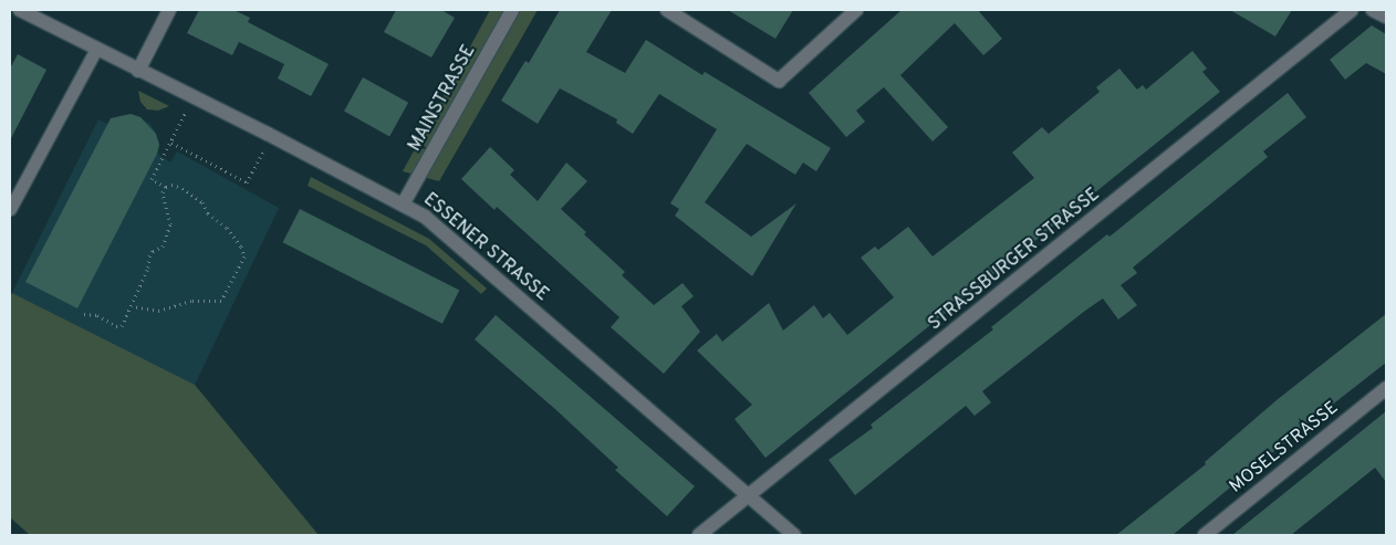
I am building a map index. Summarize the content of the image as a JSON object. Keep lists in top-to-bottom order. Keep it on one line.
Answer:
{"streets":{"street":["MAINSTRASSE","ESSENER STRASSE","STRASSBURGER STRASSE","MOSELSTRASSE"]},"crossings":[["MAINSTRASSE","ESSENER STRASSE"],["ESSENER STRASSE","STRASSBURGER STRASSE"]]}
